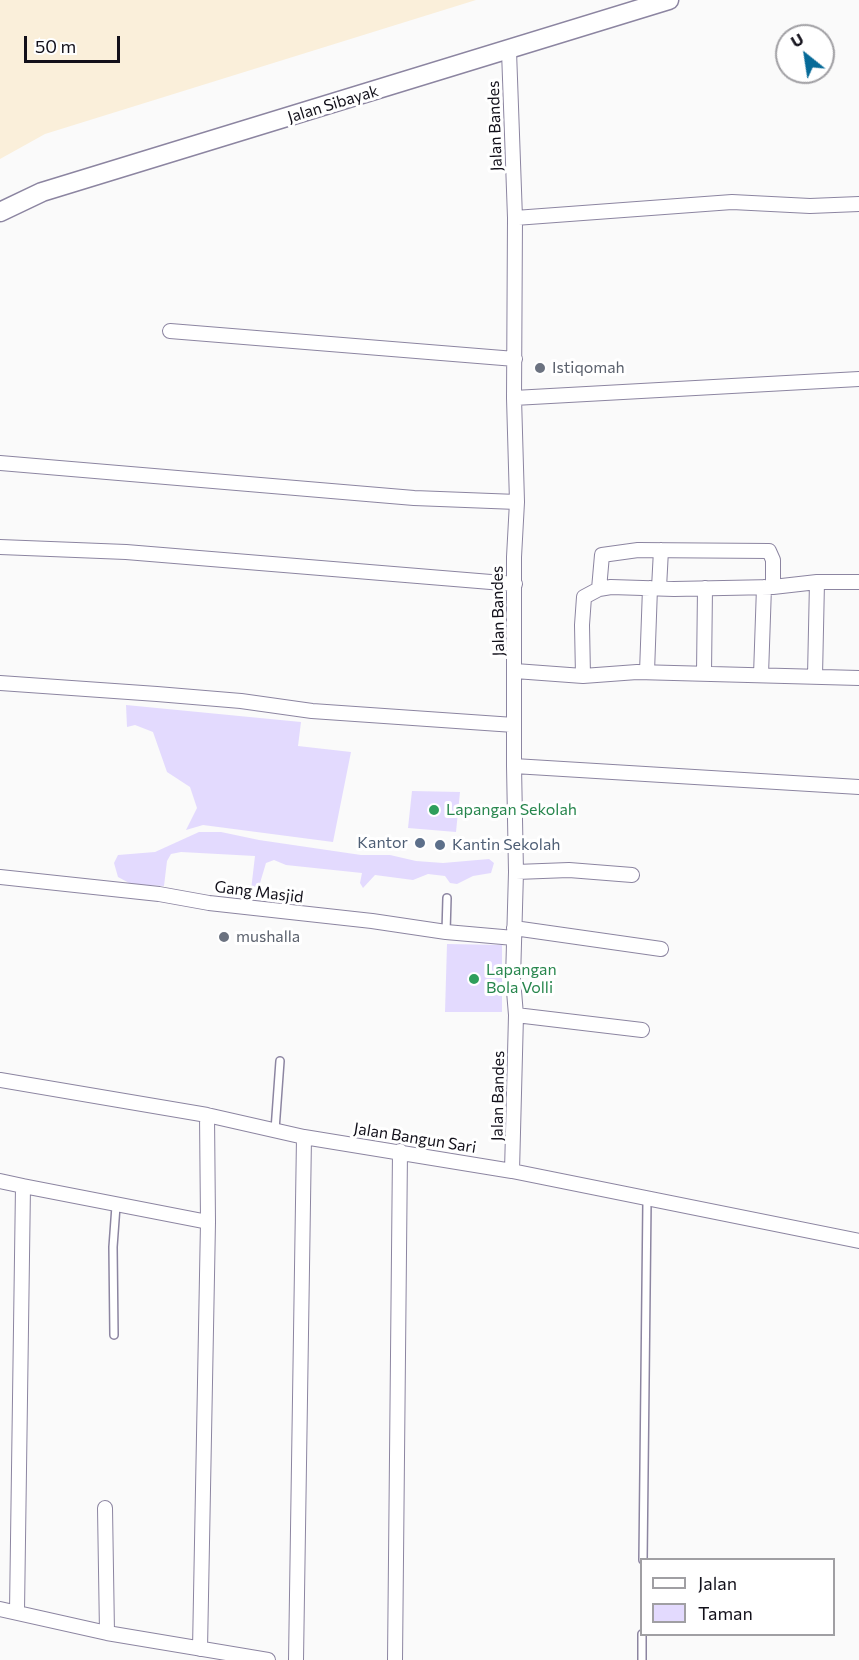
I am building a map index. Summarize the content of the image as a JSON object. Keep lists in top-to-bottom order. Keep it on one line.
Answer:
{"streets":{"street":["Jalan Sibayak","Jalan Bandes","Gang Masjid","Jalan Bangun Sari"]},"crossings":[["Jalan Sibayak","Jalan Bandes"],["Jalan Bandes","Gang Masjid"],["Jalan Bandes","Jalan Bangun Sari"]],"places":["Istiqomah","Lapangan Sekolah","Kantor","Kantin Sekolah","mushalla","Lapangan Bola Volli"],"legend":["Jalan","Taman"],"scale_bar":"50 m","north":"top left"}
